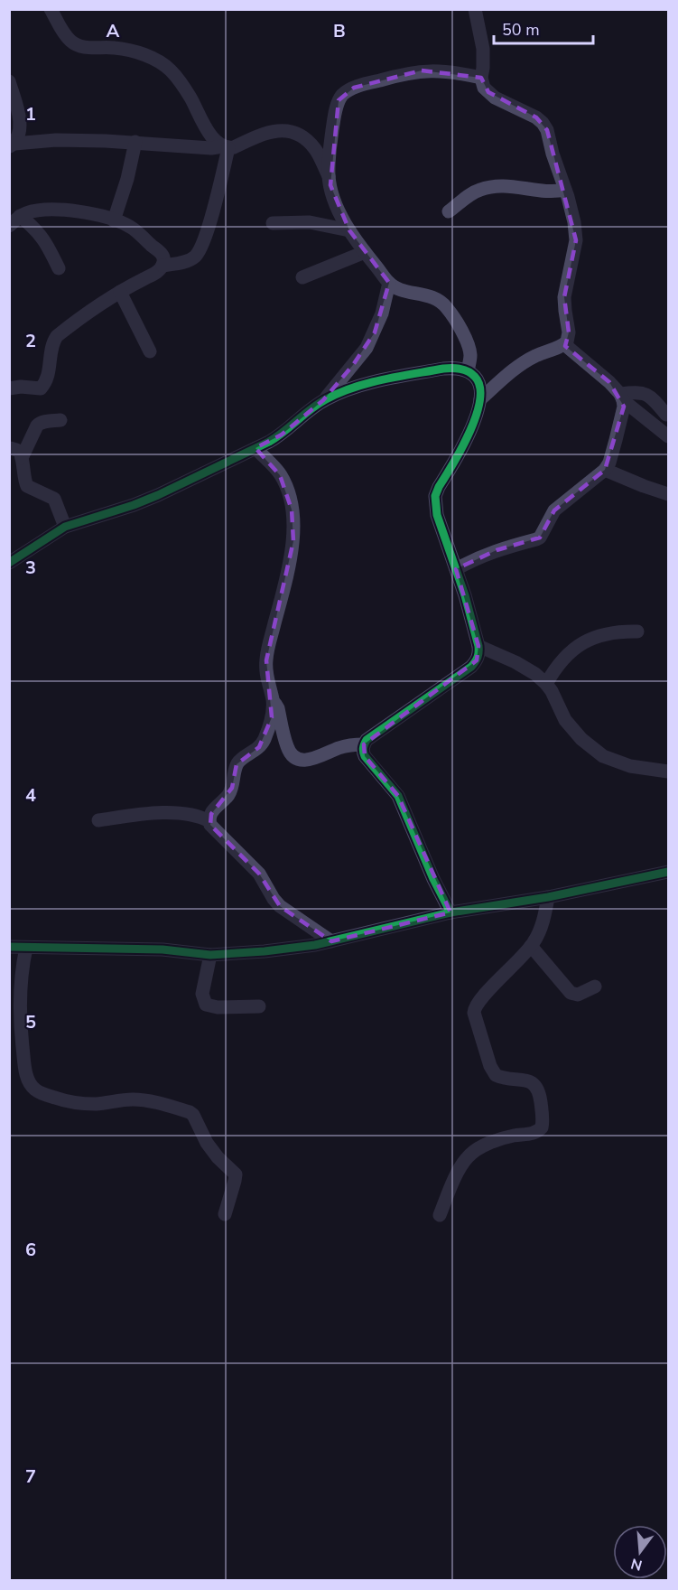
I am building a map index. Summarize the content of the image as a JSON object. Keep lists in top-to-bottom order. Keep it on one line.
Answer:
{"scale_bar":"50 m","north":"bottom","grid":{"columns":["A","B"],"rows":["1","2","3","4","5","6","7"]}}
